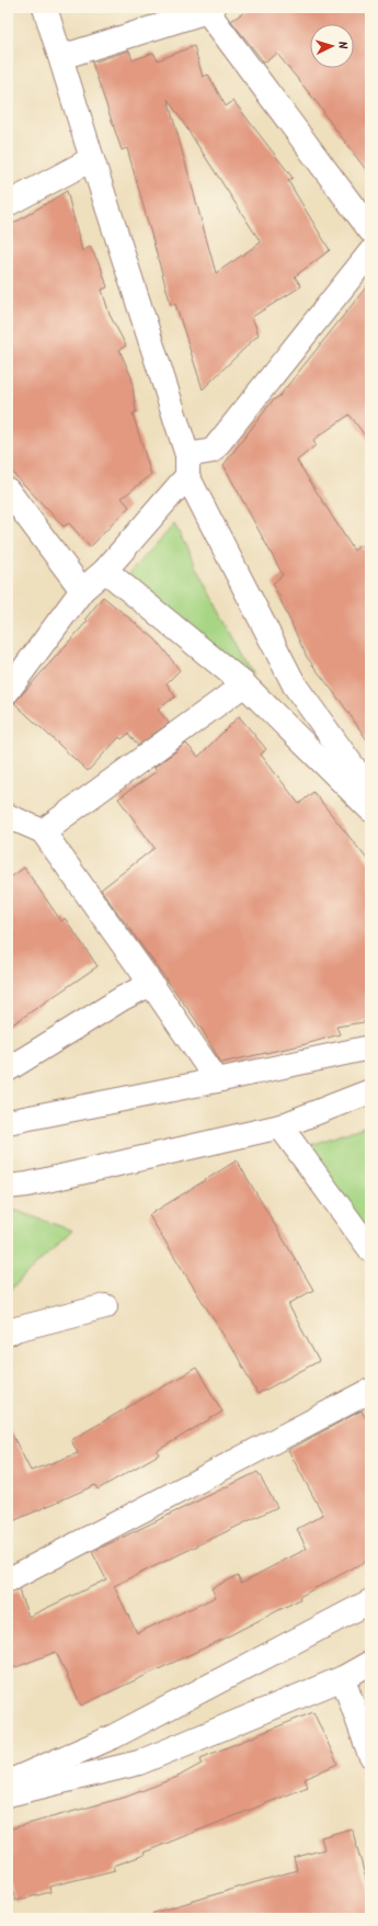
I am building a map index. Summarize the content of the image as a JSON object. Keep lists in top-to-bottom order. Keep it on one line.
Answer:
{"north":"right"}
